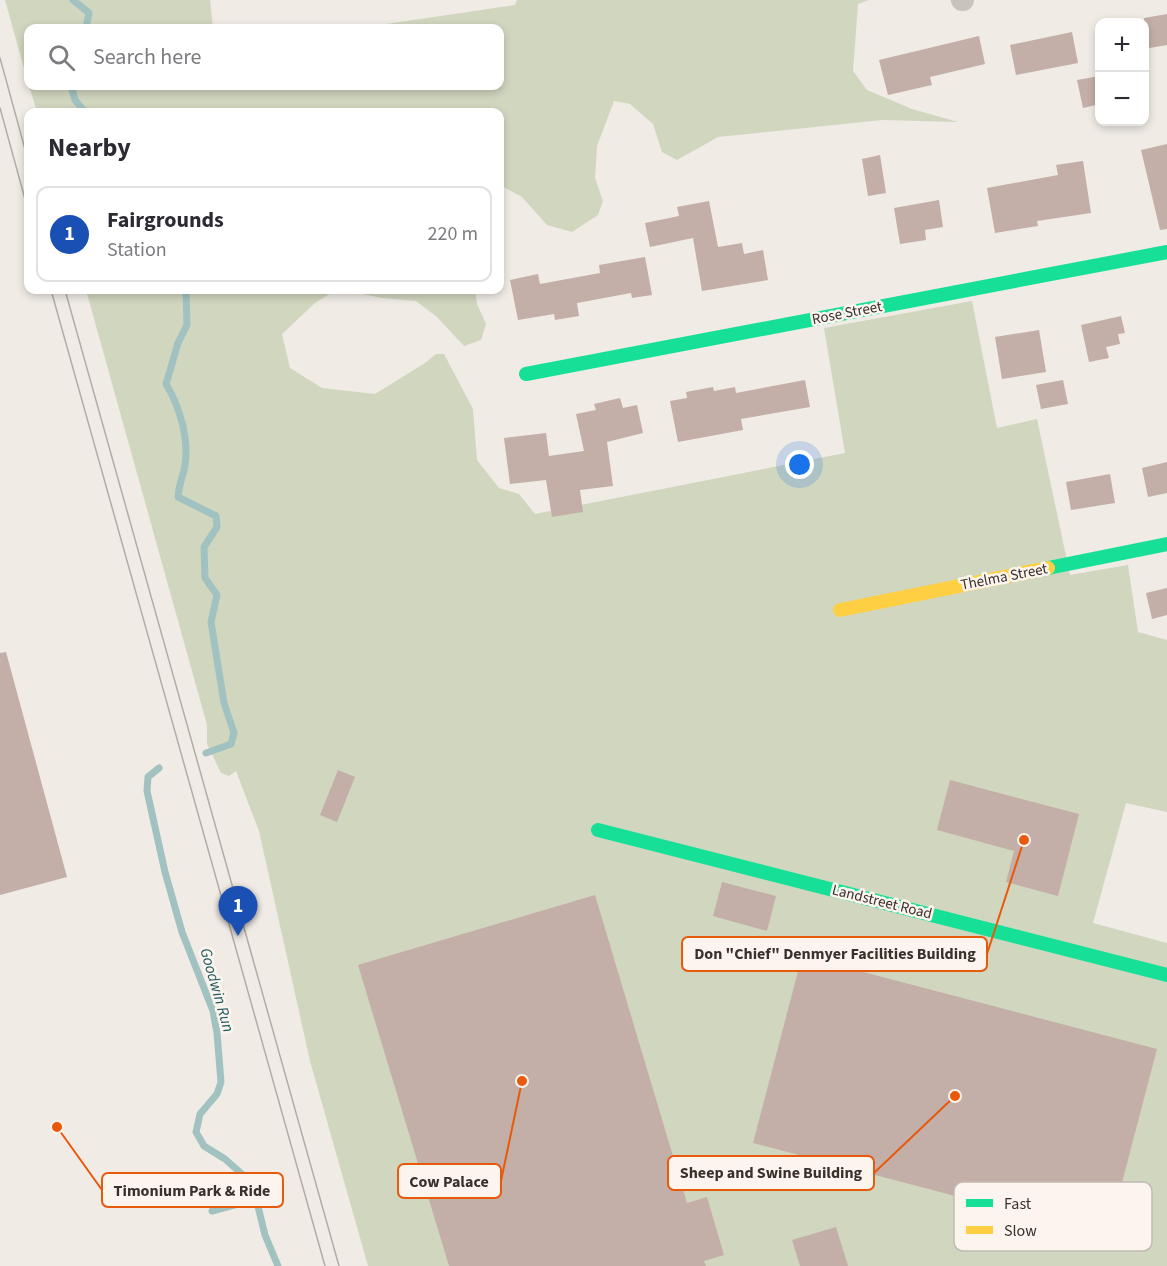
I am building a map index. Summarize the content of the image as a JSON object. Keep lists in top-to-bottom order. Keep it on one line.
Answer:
{"streets":{"street":["Rose Street","Thelma Street","Landstreet Road"]},"water":["Goodwin Run"],"places":["Don \"Chief\" Denmyer Facilities Building","Cow Palace","Sheep and Swine Building","Timonium Park & Ride"],"legend":["Fast","Slow"],"page":{"map_buttons":["+","−"],"search":"Search here","heading":"Nearby","list":[{"mark":"1","name":"Fairgrounds","note":"Station","value":"220 m"}],"pins":"1"}}
